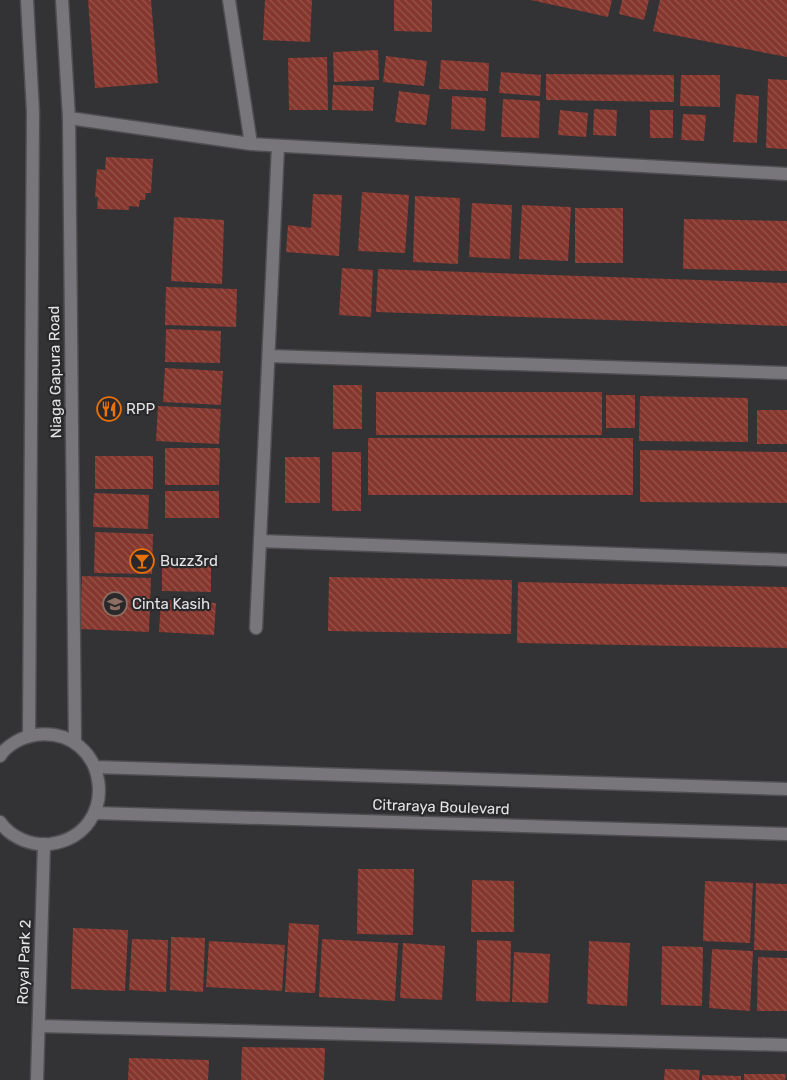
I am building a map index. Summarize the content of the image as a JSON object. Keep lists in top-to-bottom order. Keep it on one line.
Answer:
{"streets":{"street":["Niaga Gapura Road","Citraraya Boulevard","Royal Park 2"]},"places":{"restaurant":["RPP"],"bar":["Buzz3rd"],"school or university":["Cinta Kasih"]}}
